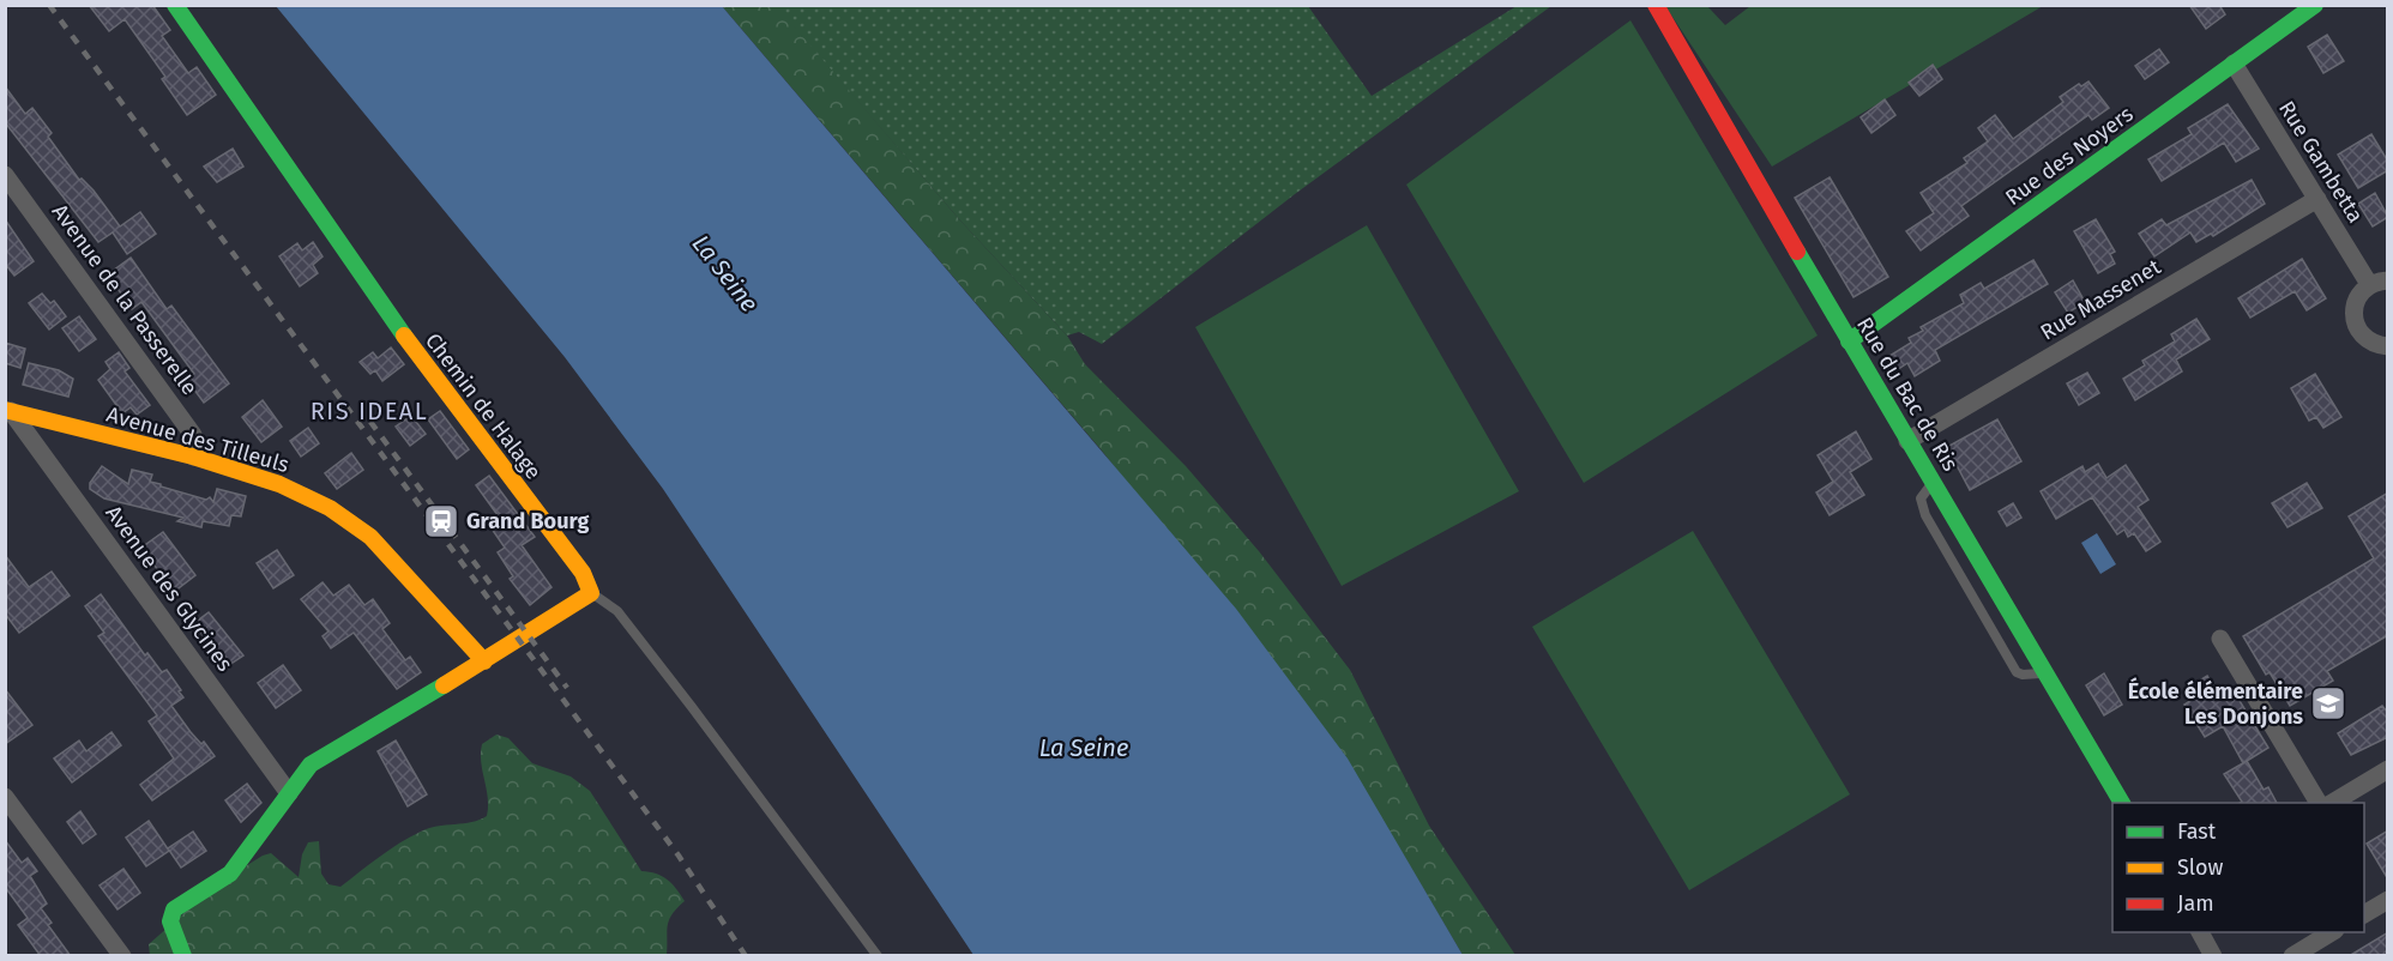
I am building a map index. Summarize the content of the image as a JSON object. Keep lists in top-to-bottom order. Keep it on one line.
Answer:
{"streets":{"street":["Rue des Noyers","Rue Gambetta","Avenue de la Passerelle","Rue Massenet","Rue du Bac de Ris","Chemin de Halage","Avenue des Tilleuls","Avenue des Glycines"]},"crossings":[["Rue des Noyers","Rue Gambetta"],["Rue des Noyers","Rue du Bac de Ris"],["Rue Gambetta","Rue Massenet"],["Avenue de la Passerelle","Avenue des Tilleuls"],["Rue Massenet","Rue du Bac de Ris"],["Avenue des Tilleuls","Avenue des Glycines"]],"districts":["RIS IDEAL"],"water":["La Seine"],"places":{"station":["Grand Bourg"],"school or university":["École élémentaire Les Donjons"]},"legend":["Fast","Slow","Jam"]}
